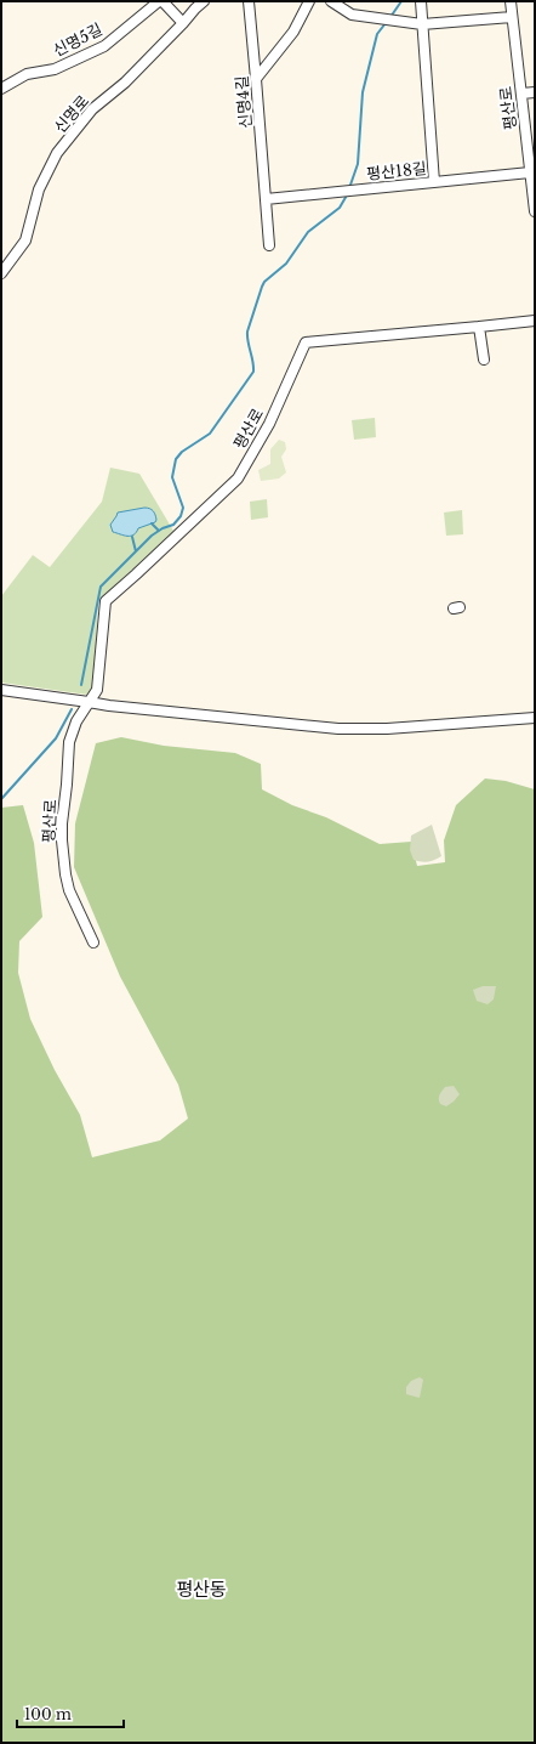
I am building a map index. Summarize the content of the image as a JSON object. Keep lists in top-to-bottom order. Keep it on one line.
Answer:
{"streets":{"street":["신명5길","신명4길","평산로","신명로","평산18길"]},"crossings":[["신명5길","신명로"],["신명4길","평산18길"],["평산로","평산18길"]],"districts":["평산동"],"scale_bar":"100 m"}
